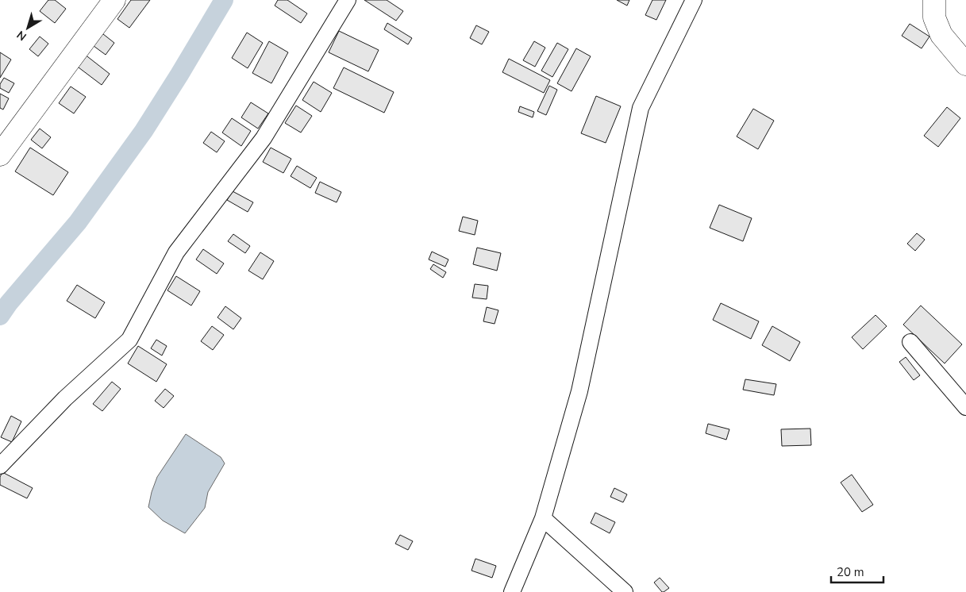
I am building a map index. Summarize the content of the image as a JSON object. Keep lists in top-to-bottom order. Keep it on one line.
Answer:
{"scale_bar":"20 m","north":"bottom left"}
